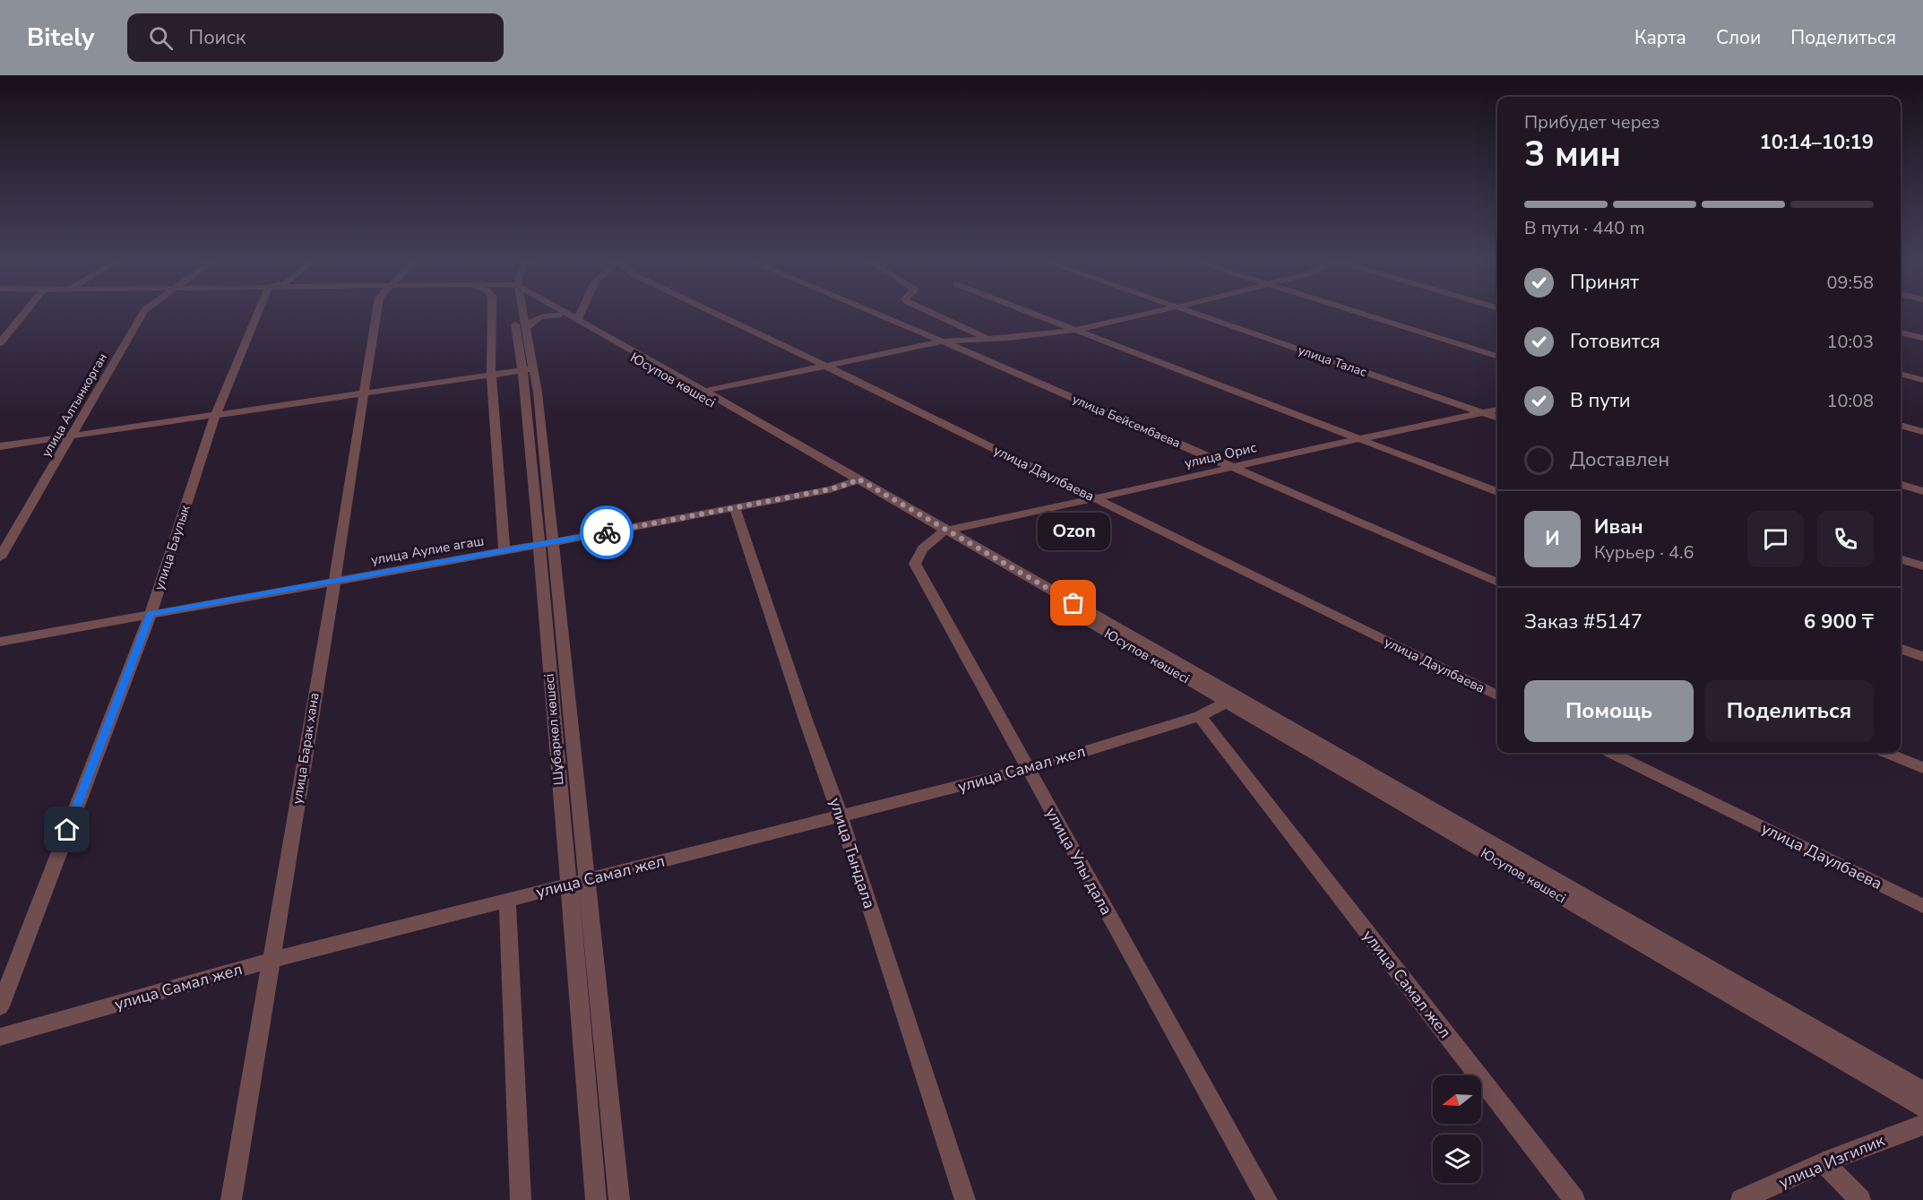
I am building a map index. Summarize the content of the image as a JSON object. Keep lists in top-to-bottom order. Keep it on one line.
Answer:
{"streets":{"street":["улица Талас","Юсупов көшесі","улица Алтынкорган","улица Бейсембаева","улица Орис","улица Даулбаева","улица Баулык","улица Аулие агаш","Шұбаркөл көшесі","улица Барак хана","улица Самал жел","улица Тындала","улица Улы дала","улица Изгилик"]},"crossings":[["улица Талас","улица Орис"],["Юсупов көшесі","улица Орис"],["Юсупов көшесі","улица Аулие агаш"],["Юсупов көшесі","улица Самал жел"],["Юсупов көшесі","улица Улы дала"],["улица Бейсембаева","улица Орис"],["улица Орис","улица Даулбаева"],["улица Орис","улица Улы дала"],["улица Баулык","улица Аулие агаш"],["улица Аулие агаш","Шұбаркөл көшесі"],["улица Аулие агаш","улица Барак хана"],["улица Аулие агаш","улица Тындала"],["Шұбаркөл көшесі","улица Самал жел"],["улица Барак хана","улица Самал жел"],["улица Самал жел","улица Тындала"],["улица Самал жел","улица Улы дала"]],"places":["Ozon"],"north":"left","page":{"header":"Bitely","search":"Поиск","nav":["Карта","Слои","Поделиться"],"heading":["3 мин","Прибудет через","10:14–10:19"],"panel":["Иван","Курьер · 4.6","Заказ #5147","6 900 ₸"],"bar":"В пути · 440 m","list":[["Принят","09:58"],["Готовится","10:03"],["В пути","10:08"],"Доставлен"],"round":"И","bubble":"Ozon","buttons":["Помощь","Поделиться"]}}
